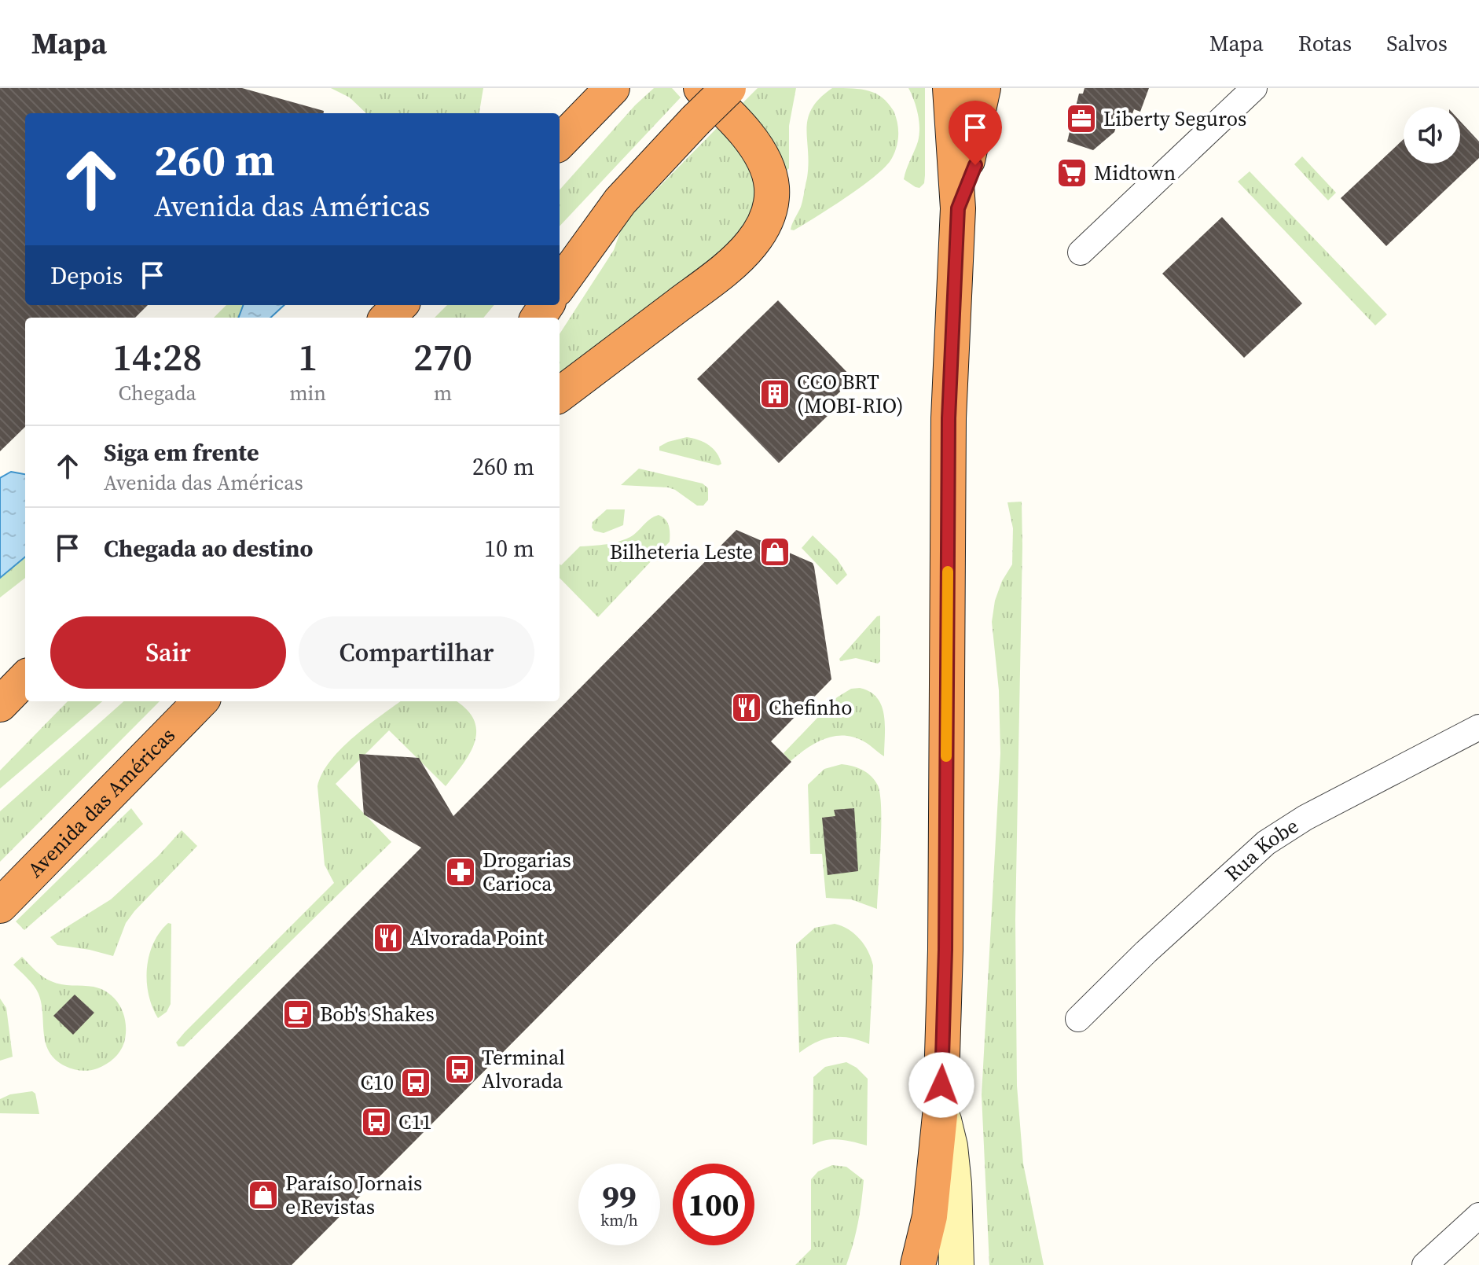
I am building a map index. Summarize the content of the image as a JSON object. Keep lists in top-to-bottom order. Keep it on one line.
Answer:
{"streets":{"highway":["Avenida das Américas"],"street":["Rua Kobe"]},"places":{"office":["Liberty Seguros"],"supermarket":["Midtown"],"building":["CCO BRT (MOBI-RIO)"],"shop":["Bilheteria Leste","Paraíso Jornais e Revistas"],"restaurant":["Chefinho","Alvorada Point"],"pharmacy":["Drogarias Carioca"],"cafe":["Bob's Shakes"],"bus stop":["Terminal Alvorada","C10","C11"]},"page":{"header":"Mapa","nav":["Mapa","Rotas","Salvos"],"turn":["260 m","Avenida das Américas"],"then":"Depois","eta":["14:28","Chegada","1","min","270","m"],"list":[{"name":"Siga em frente","note":"Avenida das Américas","value":"260 m"},{"name":"Chegada ao destino","value":"10 m"}],"buttons":["Sair","Compartilhar"],"speed":"99 km/h","limit":"100"}}
